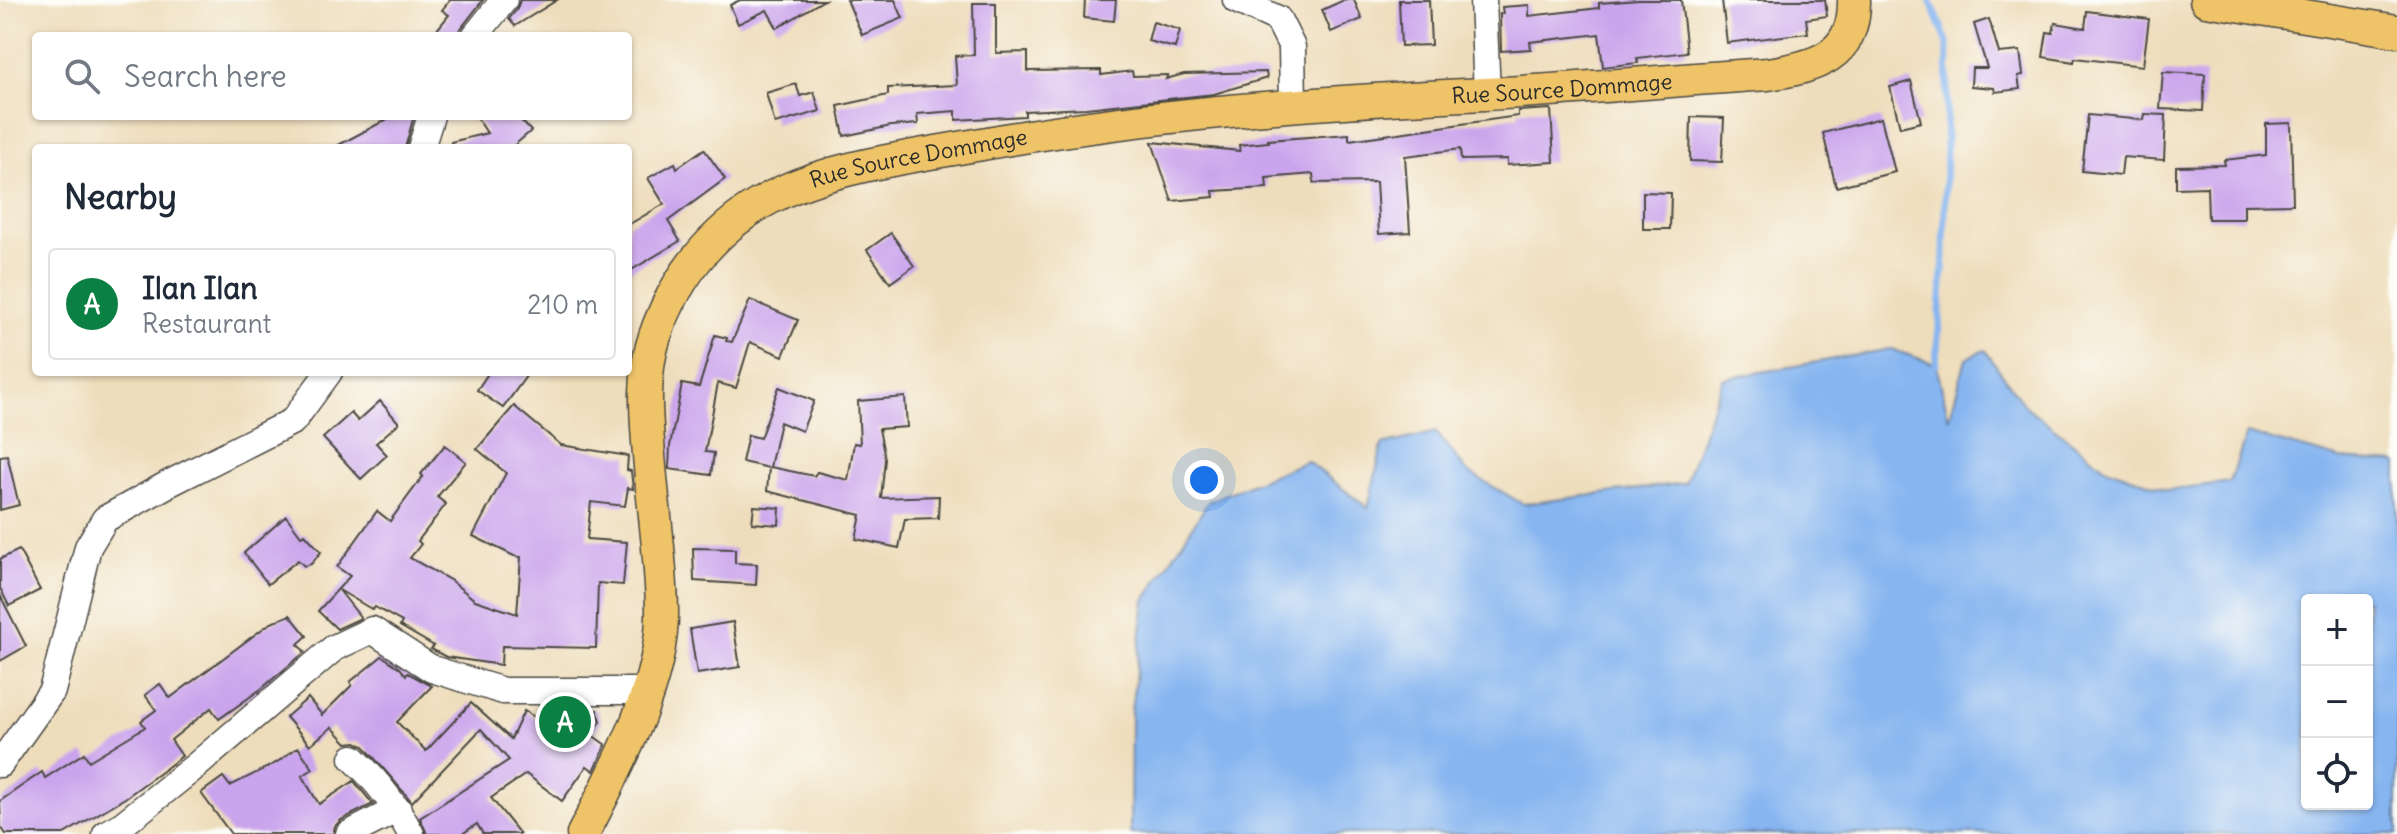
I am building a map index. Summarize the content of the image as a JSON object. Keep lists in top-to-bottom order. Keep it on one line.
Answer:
{"streets":{"main road":["Rue Source Dommage"]},"page":{"search":"Search here","heading":"Nearby","list":[{"mark":"A","name":"Ilan Ilan","note":"Restaurant","value":"210 m"}],"map_buttons":["+","−"],"pins":"A"}}
